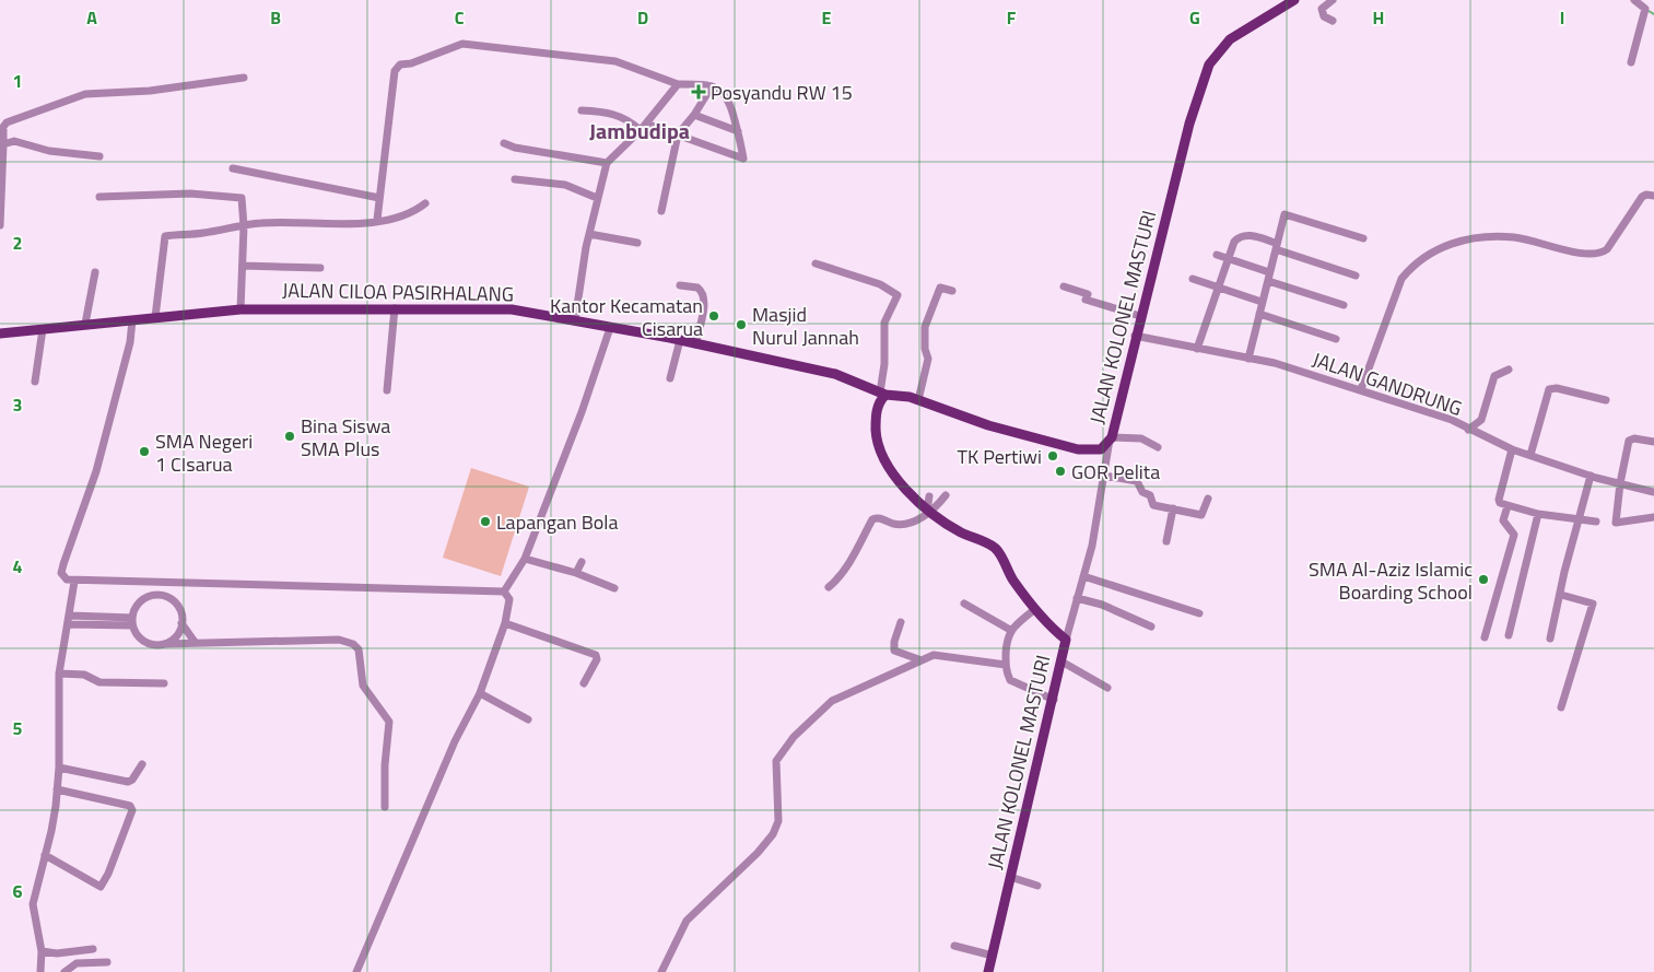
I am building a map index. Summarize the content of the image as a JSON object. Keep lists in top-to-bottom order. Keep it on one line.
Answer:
{"streets":{"main road":["JALAN CILOA PASIRHALANG","JALAN KOLONEL MASTURI"],"street":["JALAN GANDRUNG"]},"crossings":[["JALAN CILOA PASIRHALANG","JALAN KOLONEL MASTURI"],["JALAN KOLONEL MASTURI","JALAN GANDRUNG"]],"districts":["Jambudipa"],"places":{"health":["Posyandu RW 15"],"other":["Kantor Kecamatan Cisarua","Masjid Nurul Jannah","Bina Siswa SMA Plus","SMA Negeri 1 CIsarua","TK Pertiwi","GOR Pelita","Lapangan Bola","SMA Al-Aziz Islamic Boarding School"]},"grid":{"columns":["A","B","C","D","E","F","G","H","I"],"rows":["1","2","3","4","5","6"]}}
